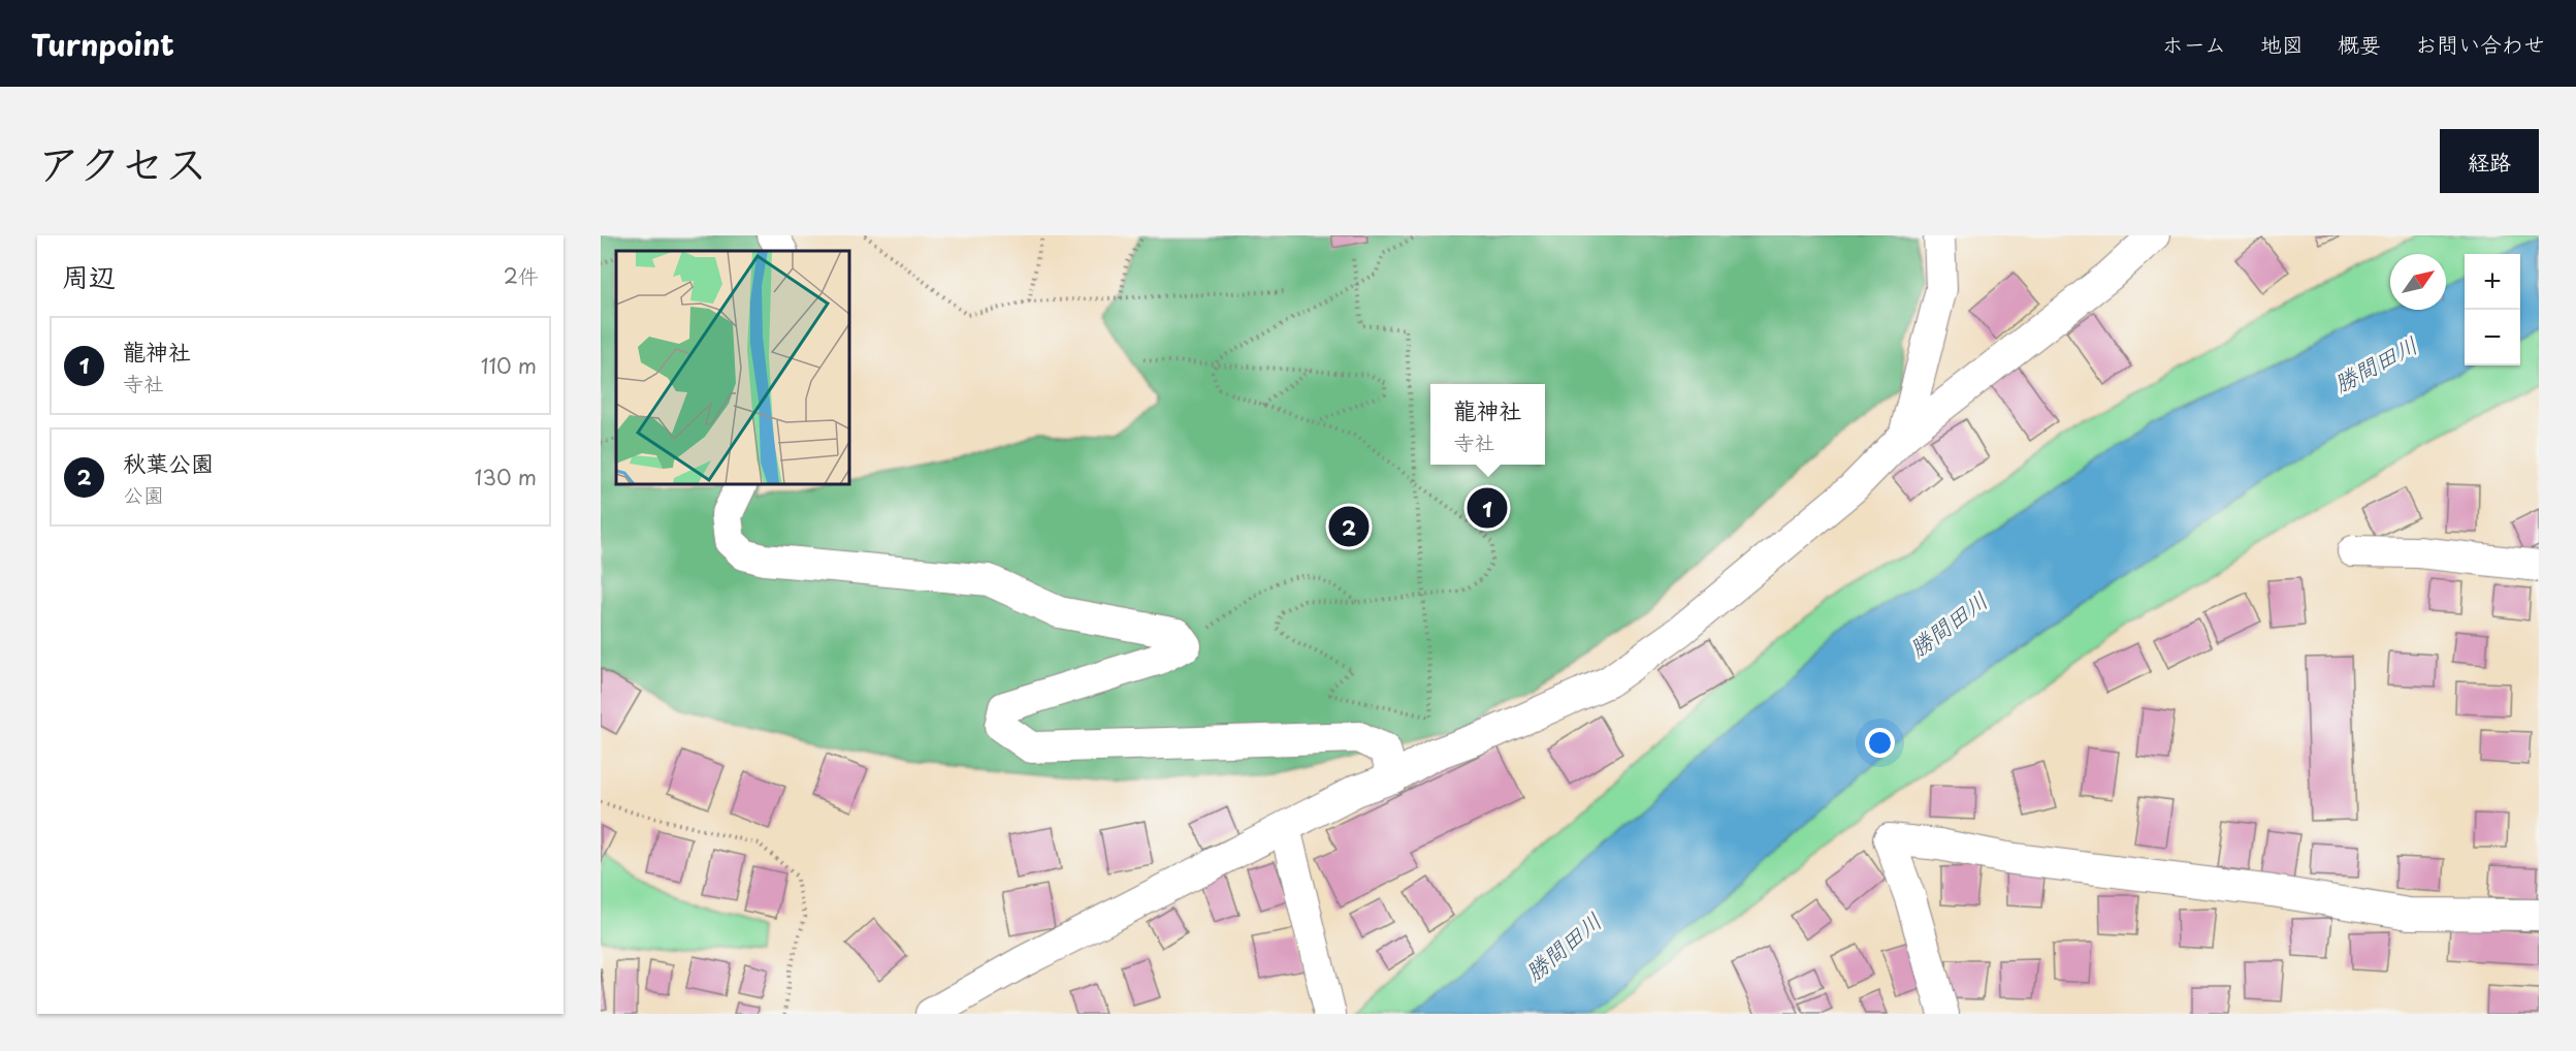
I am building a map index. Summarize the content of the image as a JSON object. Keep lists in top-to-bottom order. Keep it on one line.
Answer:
{"water":["勝間田川"],"north":"top right","page":{"header":"Turnpoint","nav":["ホーム","地図","概要","お問い合わせ"],"title":"アクセス","buttons":"経路","heading":["周辺","2件"],"map_buttons":["+","−"],"list":[{"mark":"1","name":"龍神社","note":"寺社","value":"110 m"},{"mark":"2","name":"秋葉公園","note":"公園","value":"130 m"}],"popup":["龍神社","寺社"],"pins":["1","2"]}}
